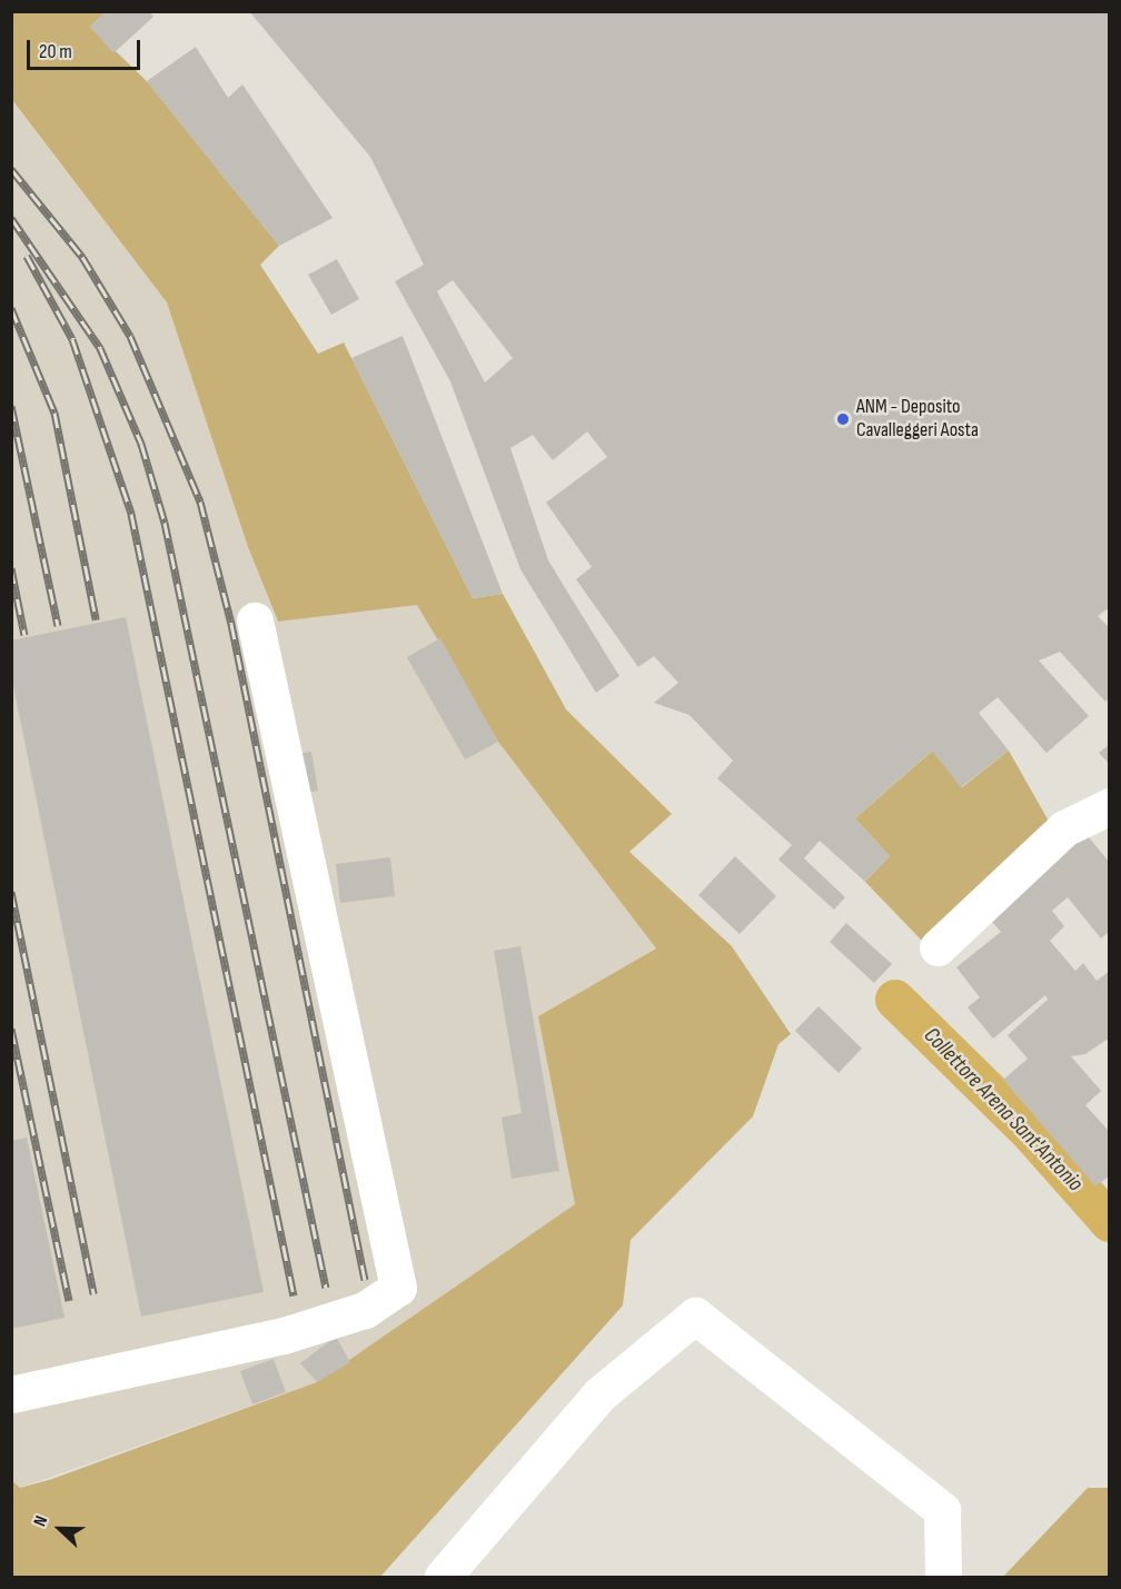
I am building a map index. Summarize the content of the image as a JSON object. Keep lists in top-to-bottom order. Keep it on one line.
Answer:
{"water":["Collettore Arena Sant'Antonio"],"places":["ANM - Deposito Cavalleggeri Aosta"],"scale_bar":"20 m","north":"left"}
